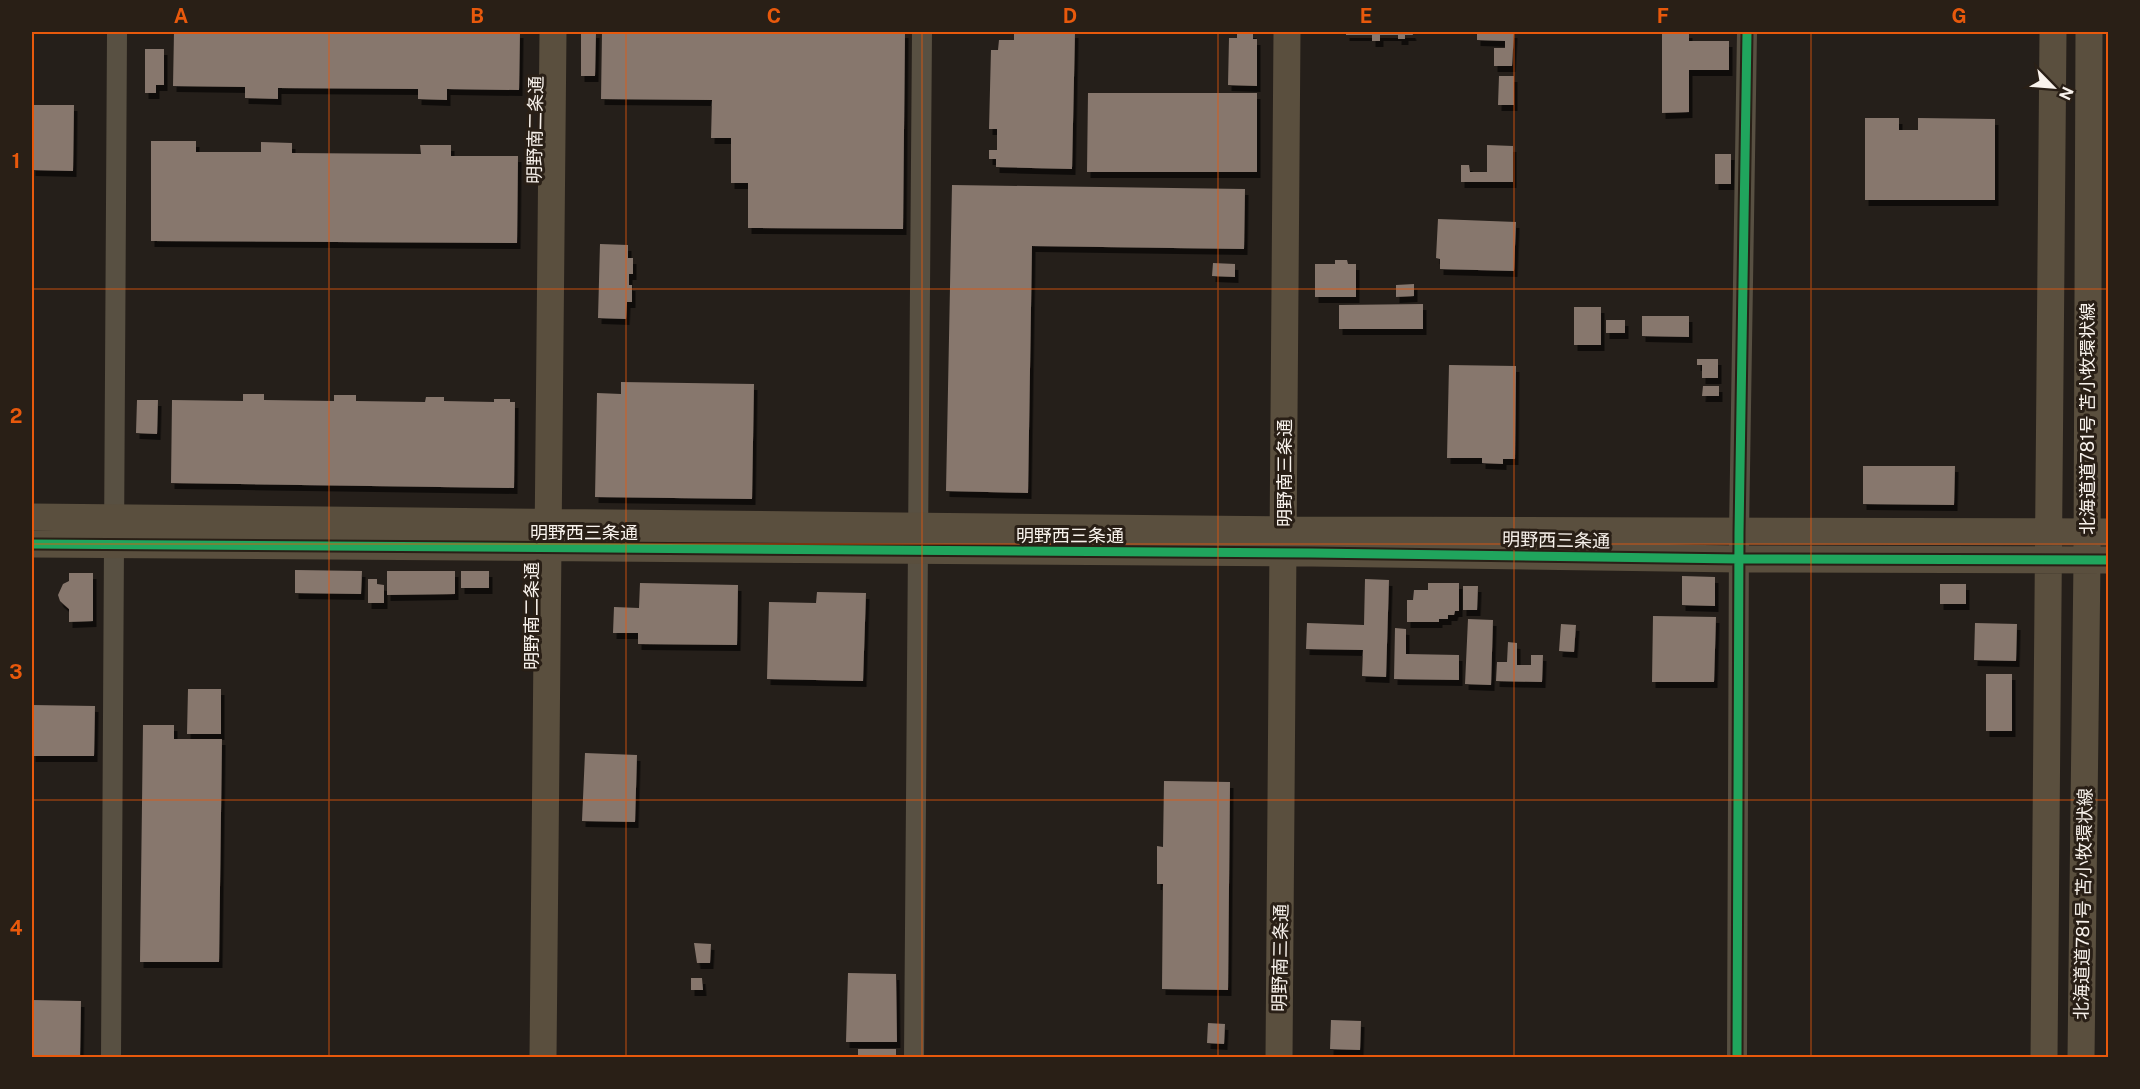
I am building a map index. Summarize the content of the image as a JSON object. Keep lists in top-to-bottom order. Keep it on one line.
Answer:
{"streets":{"street":["明野南二条通","北海道道781号 苫小牧環状線","明野南三条通","明野西三条通"]},"crossings":[["明野南二条通","明野西三条通"],["北海道道781号 苫小牧環状線","明野西三条通"],["明野南三条通","明野西三条通"]],"north":"bottom right","grid":{"columns":["A","B","C","D","E","F","G"],"rows":["1","2","3","4"]}}
